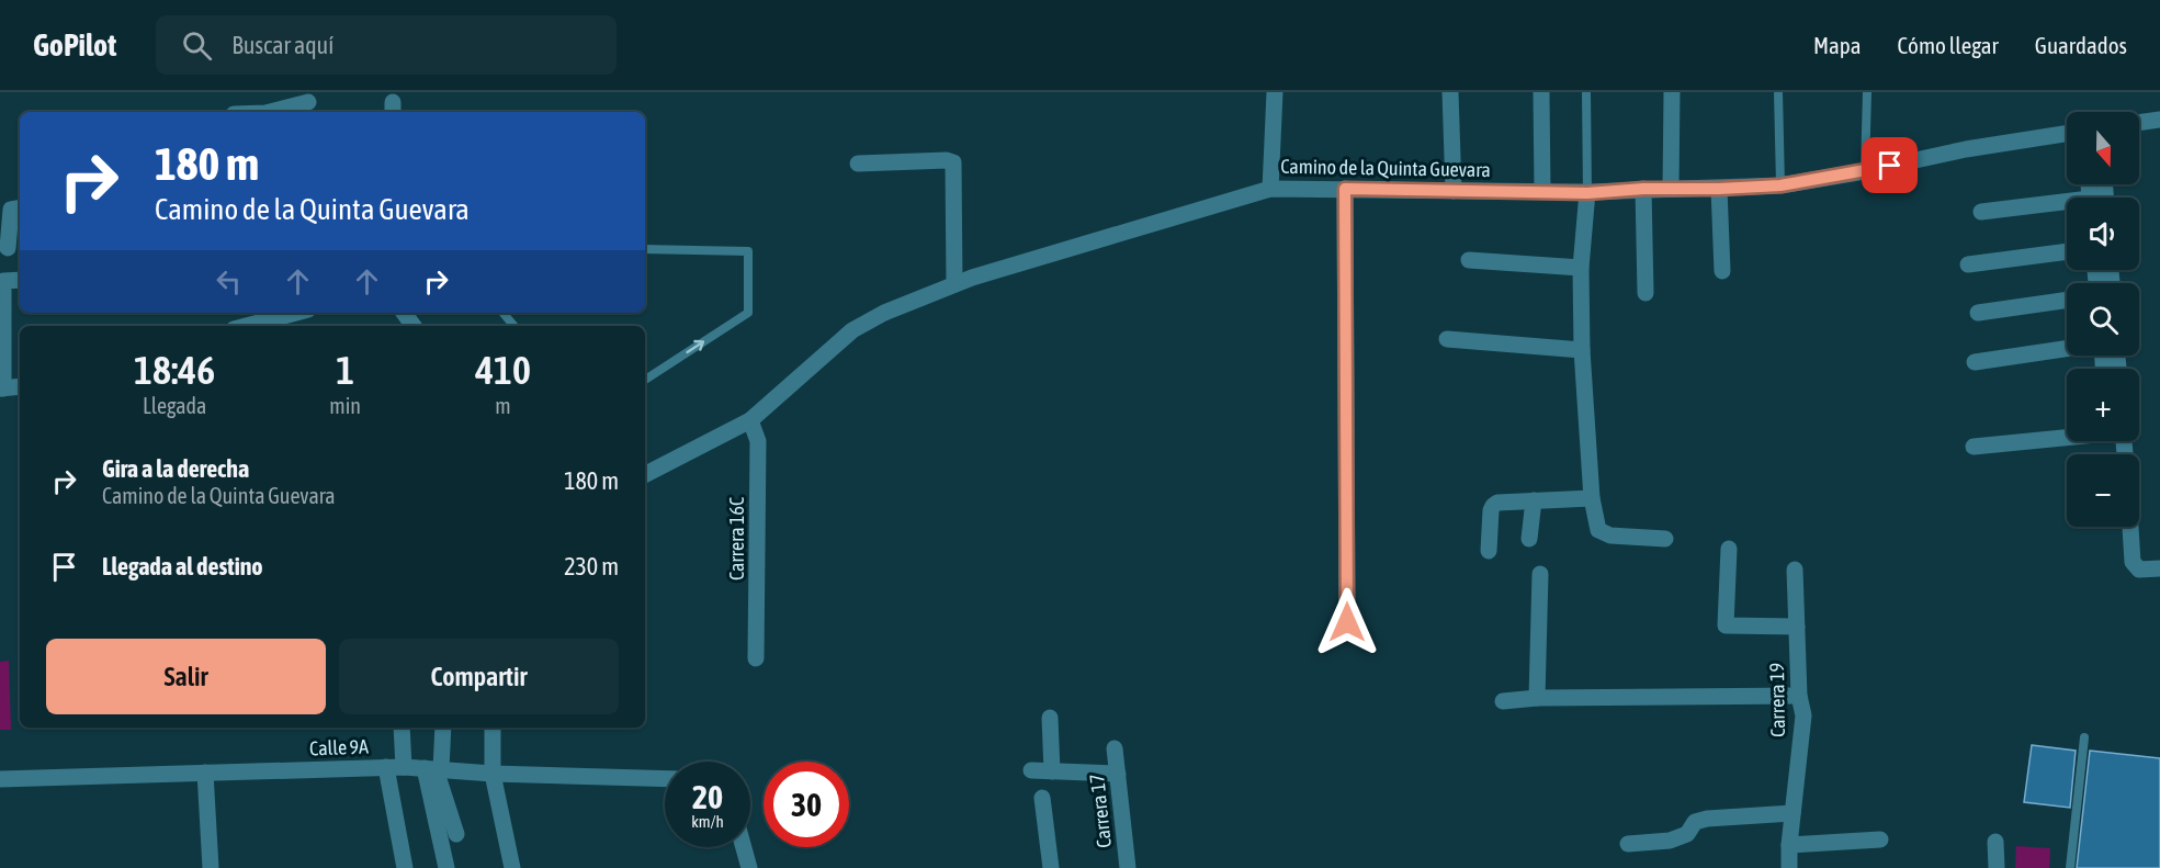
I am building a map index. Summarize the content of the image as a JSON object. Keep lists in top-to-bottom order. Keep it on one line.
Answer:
{"streets":{"street":["Camino de la Quinta Guevara","Carrera 16C","Carrera 19","Calle 9A","Carrera 17"]},"crossings":[["Camino de la Quinta Guevara","Carrera 16C"]],"north":"bottom","page":{"header":"GoPilot","search":"Buscar aquí","nav":["Mapa","Cómo llegar","Guardados"],"map_buttons":["+","−"],"turn":["180 m","Camino de la Quinta Guevara"],"eta":["18:46","Llegada","1","min","410","m"],"list":[{"name":"Gira a la derecha","note":"Camino de la Quinta Guevara","value":"180 m"},{"name":"Llegada al destino","value":"230 m"}],"buttons":["Salir","Compartir"],"speed":"20 km/h","limit":"30"}}
